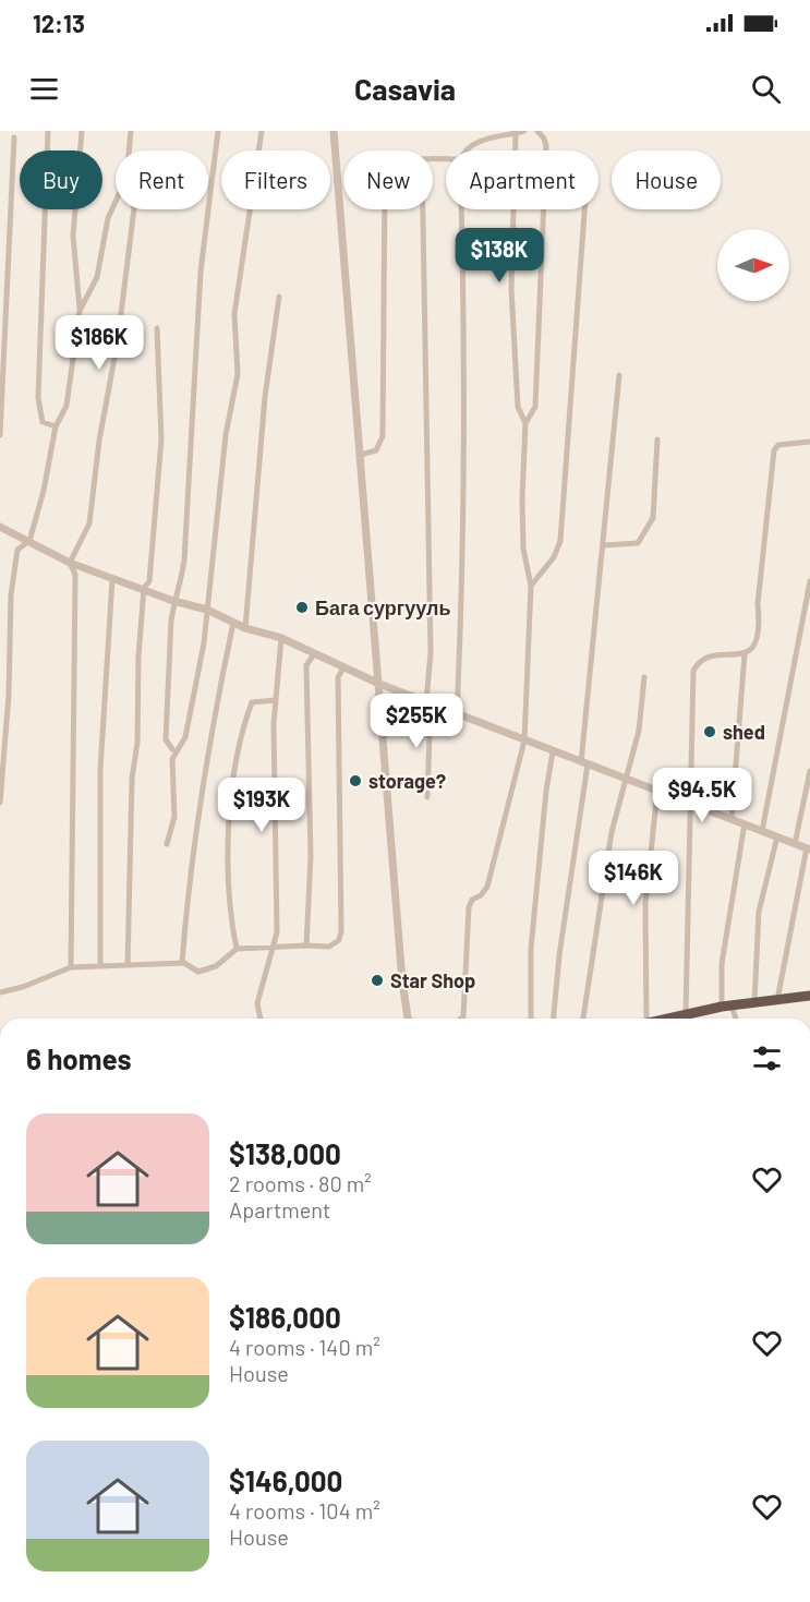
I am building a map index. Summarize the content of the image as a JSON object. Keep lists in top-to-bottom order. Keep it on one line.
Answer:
{"places":["Бага сургууль","shed","storage?","Star Shop"],"north":"right","page":{"status":"12:13","header":"Casavia","chip":["Buy","Rent","Filters","New","Apartment","House"],"price":["$138K","$186K","$255K","$94.5K","$193K","$146K"],"heading":"6 homes","list":[{"name":"$138,000","note":"2 rooms · 80 m² · Apartment"},{"name":"$186,000","note":"4 rooms · 140 m² · House"},{"name":"$146,000","note":"4 rooms · 104 m² · House"}]}}
